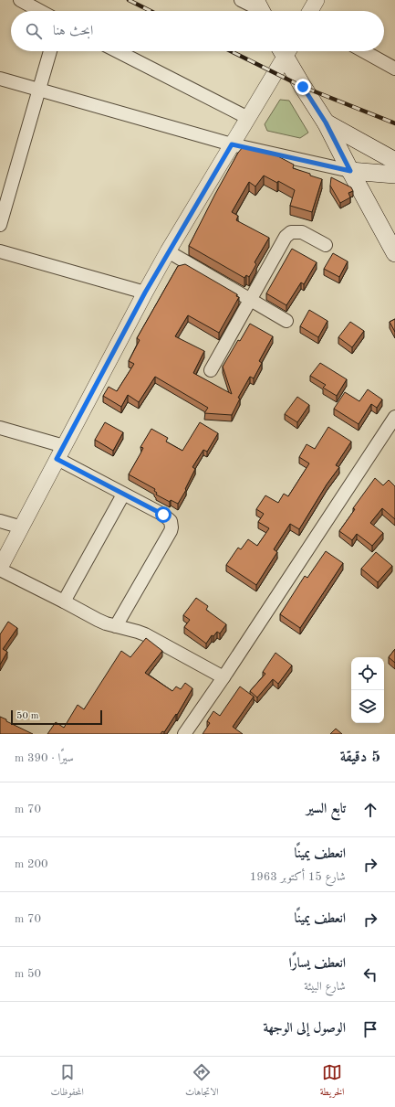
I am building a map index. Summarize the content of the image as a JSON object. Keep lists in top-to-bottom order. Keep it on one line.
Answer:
{"scale_bar":"50 m","page":{"search":"ابحث هنا","scale":"50 m","heading":["5 دقيقة","سيرًا · 390 m"],"list":[["تابع السير","70 m"],["انعطف يمينًا","شارع 15 أكتوبر 1963","200 m"],["انعطف يمينًا","70 m"],["انعطف يسارًا","شارع البيئة","50 m"],"الوصول إلى الوجهة"],"nav":["الخريطة","الاتجاهات","المحفوظات"]}}
